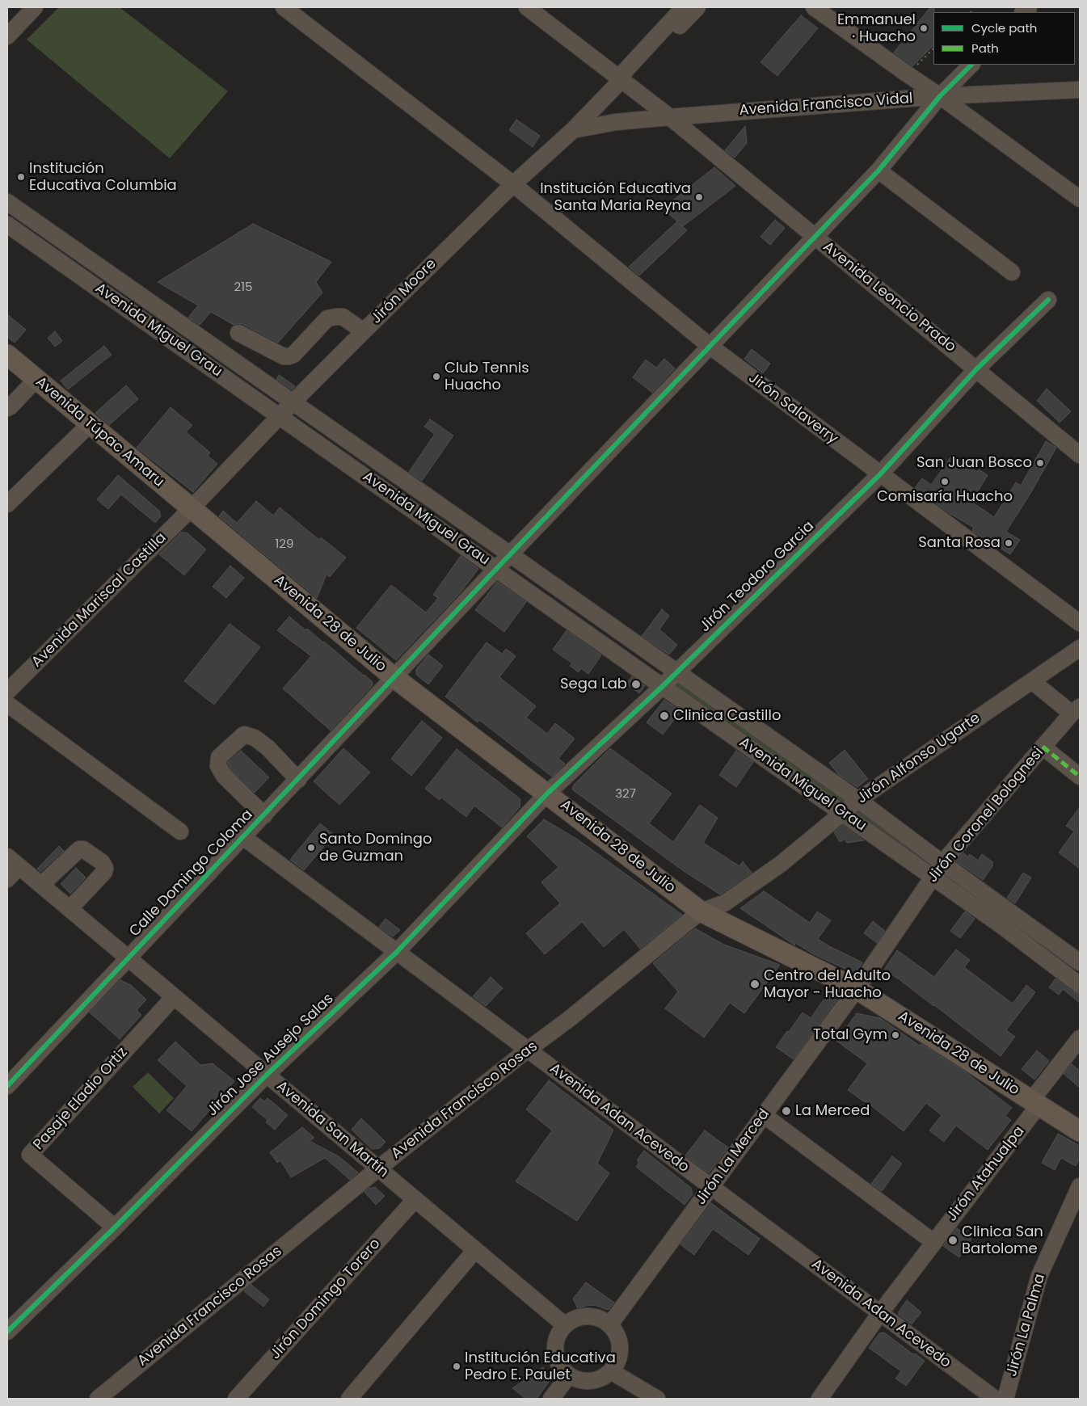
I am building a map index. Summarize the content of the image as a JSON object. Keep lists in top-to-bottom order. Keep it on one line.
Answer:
{"streets":{"main road":["Avenida Túpac Amaru","Avenida 28 de Julio"],"street":["Avenida Francisco Vidal","Jirón Moore","Avenida Leoncio Prado","Avenida Miguel Grau","Jirón Salaverry","Jirón Teodoro Garcia","Avenida Mariscal Castilla","Jirón Alfonso Ugarte","Jirón Coronel Bolognesi","Calle Domingo Coloma","Jirón Jose Ausejo Salas","Pasaje Eladio Ortiz","Avenida Francisco Rosas","Avenida Adan Acevedo","Avenida San Martín","Jirón La Merced","Jirón Atahualpa","Jirón Domingo Torero","Jirón La Palma"]},"crossings":[["Avenida Francisco Vidal","Jirón Moore"],["Avenida Francisco Vidal","Avenida Leoncio Prado"],["Avenida Francisco Vidal","Calle Domingo Coloma"],["Jirón Moore","Avenida Leoncio Prado"],["Jirón Moore","Avenida Miguel Grau"],["Jirón Moore","Jirón Salaverry"],["Jirón Moore","Avenida Túpac Amaru"],["Jirón Moore","Avenida Mariscal Castilla"],["Jirón Moore","Avenida 28 de Julio"],["Avenida Leoncio Prado","Jirón Teodoro Garcia"],["Avenida Leoncio Prado","Calle Domingo Coloma"],["Avenida Miguel Grau","Jirón Teodoro Garcia"],["Avenida Miguel Grau","Jirón Alfonso Ugarte"],["Avenida Miguel Grau","Jirón Coronel Bolognesi"],["Avenida Miguel Grau","Calle Domingo Coloma"],["Jirón Salaverry","Jirón Teodoro Garcia"],["Jirón Salaverry","Calle Domingo Coloma"],["Avenida Túpac Amaru","Avenida Mariscal Castilla"],["Avenida Túpac Amaru","Avenida 28 de Julio"],["Jirón Teodoro Garcia","Avenida 28 de Julio"],["Jirón Teodoro Garcia","Jirón Jose Ausejo Salas"],["Avenida Mariscal Castilla","Avenida 28 de Julio"],["Avenida 28 de Julio","Jirón Alfonso Ugarte"],["Avenida 28 de Julio","Jirón Coronel Bolognesi"],["Avenida 28 de Julio","Calle Domingo Coloma"],["Avenida 28 de Julio","Jirón Jose Ausejo Salas"],["Avenida 28 de Julio","Avenida Francisco Rosas"],["Avenida 28 de Julio","Jirón La Merced"],["Avenida 28 de Julio","Jirón Atahualpa"],["Jirón Alfonso Ugarte","Avenida Francisco Rosas"],["Jirón Coronel Bolognesi","Jirón La Merced"],["Calle Domingo Coloma","Avenida Adan Acevedo"],["Calle Domingo Coloma","Avenida San Martín"],["Jirón Jose Ausejo Salas","Pasaje Eladio Ortiz"],["Jirón Jose Ausejo Salas","Avenida Adan Acevedo"],["Jirón Jose Ausejo Salas","Avenida San Martín"],["Pasaje Eladio Ortiz","Avenida San Martín"],["Avenida Francisco Rosas","Avenida Adan Acevedo"],["Avenida Francisco Rosas","Avenida San Martín"],["Avenida Adan Acevedo","Jirón La Merced"],["Avenida Adan Acevedo","Jirón Atahualpa"],["Avenida San Martín","Jirón La Merced"],["Avenida San Martín","Jirón Domingo Torero"]],"places":["Emmanuel · Huacho","Institución Educativa Columbia","Institución Educativa Santa Maria Reyna","Club Tennis Huacho","San Juan Bosco","Comisaría Huacho","Santa Rosa","Sega Lab","Clinica Castillo","Santo Domingo de Guzman","Centro del Adulto Mayor - Huacho","Total Gym","La Merced","Clinica San Bartolome","Institución Educativa Pedro E. Paulet"],"house_numbers":["215","129","327"],"legend":["Cycle path","Path"]}
